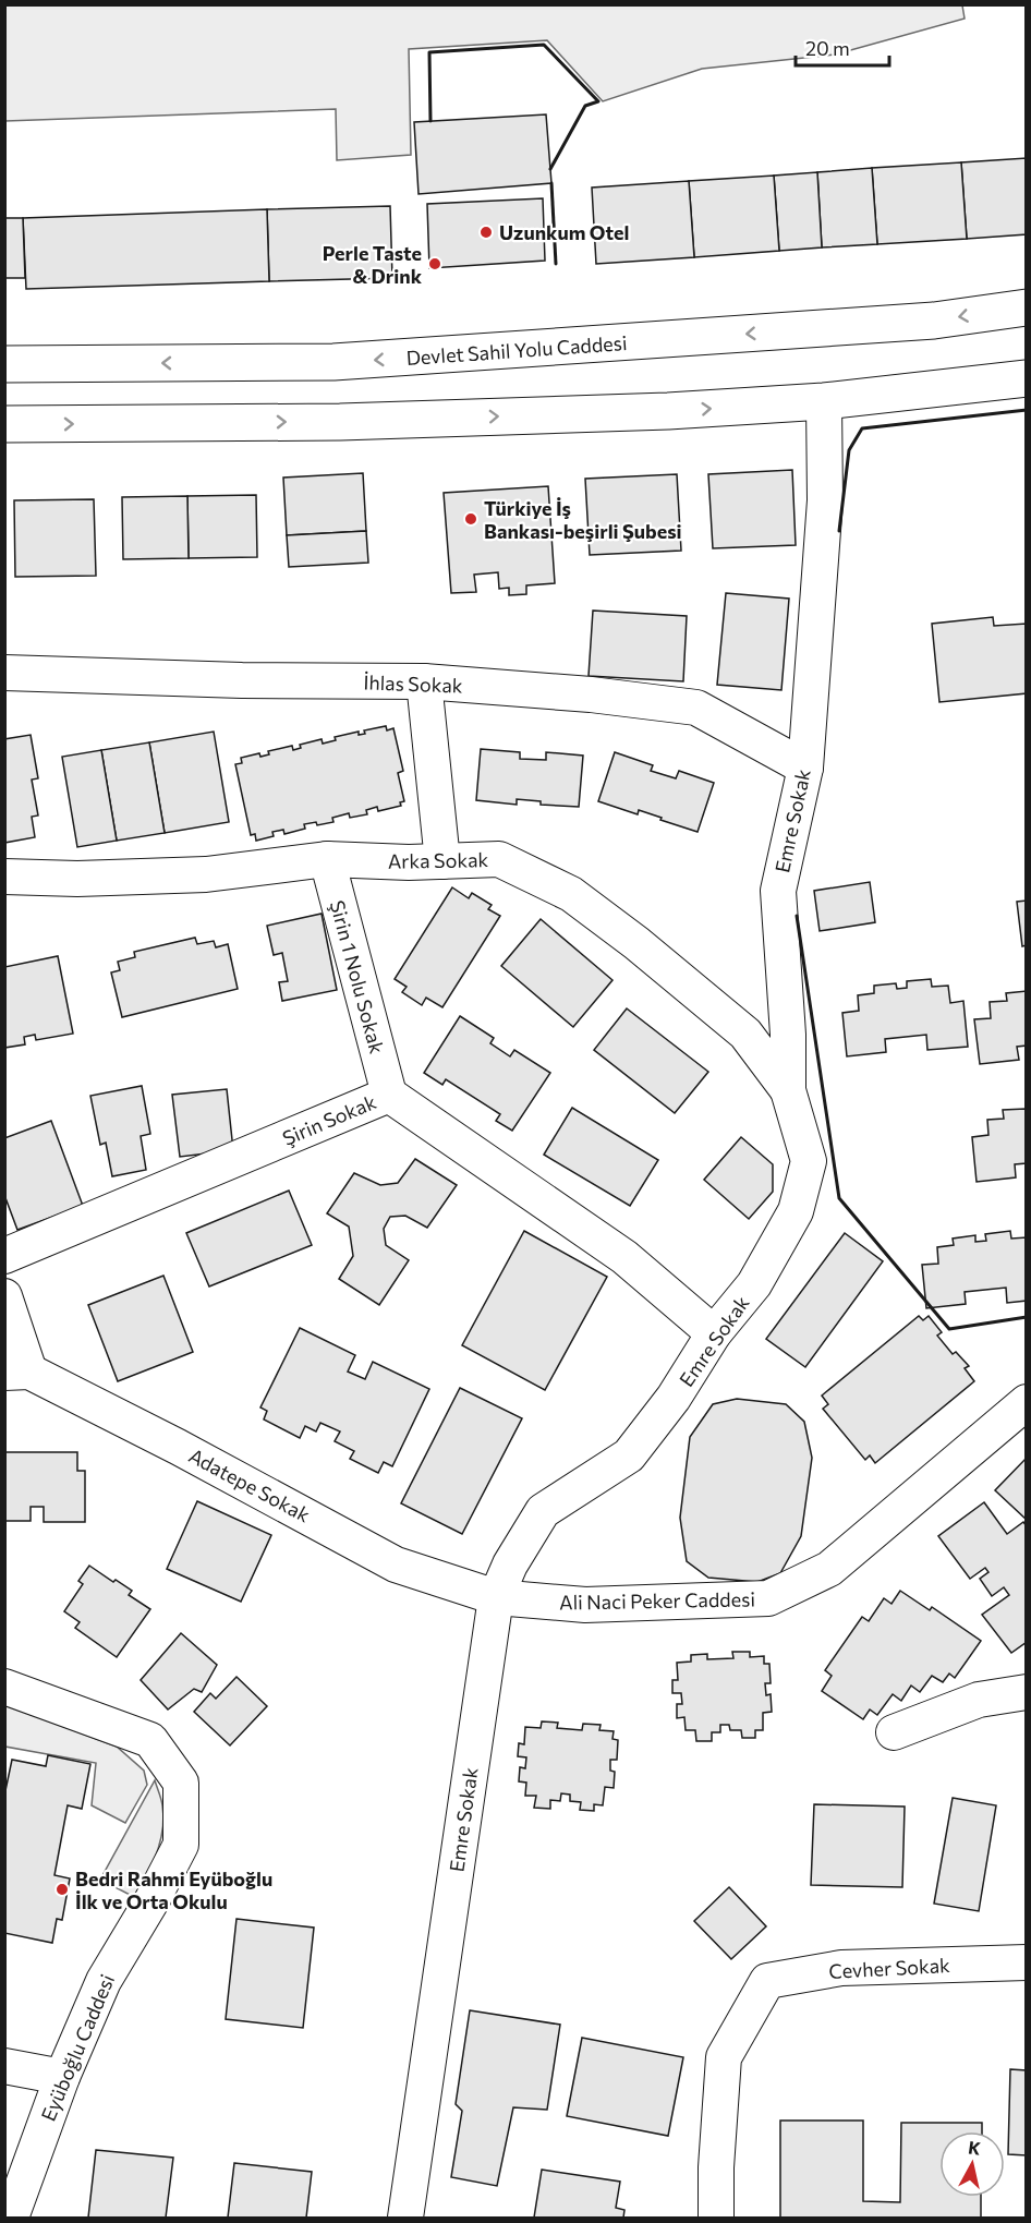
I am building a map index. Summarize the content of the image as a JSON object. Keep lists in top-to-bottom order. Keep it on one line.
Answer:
{"streets":{"main road":["Devlet Sahil Yolu Caddesi"],"street":["İhlas Sokak","Emre Sokak","Arka Sokak","Şirin 1 Nolu Sokak","Şirin Sokak","Adatepe Sokak","Ali Naci Peker Caddesi","Cevher Sokak","Eyüboğlu Caddesi"]},"crossings":[["İhlas Sokak","Emre Sokak"],["Emre Sokak","Arka Sokak"],["Emre Sokak","Şirin Sokak"],["Emre Sokak","Adatepe Sokak"],["Emre Sokak","Ali Naci Peker Caddesi"],["Arka Sokak","Şirin 1 Nolu Sokak"],["Şirin 1 Nolu Sokak","Şirin Sokak"],["Adatepe Sokak","Ali Naci Peker Caddesi"]],"places":["Uzunkum Otel","Perle Taste & Drink","Türkiye İş Bankası-beşirli Şubesi","Bedri Rahmi Eyüboğlu İlk ve Orta Okulu"],"scale_bar":"20 m","north":"top"}
